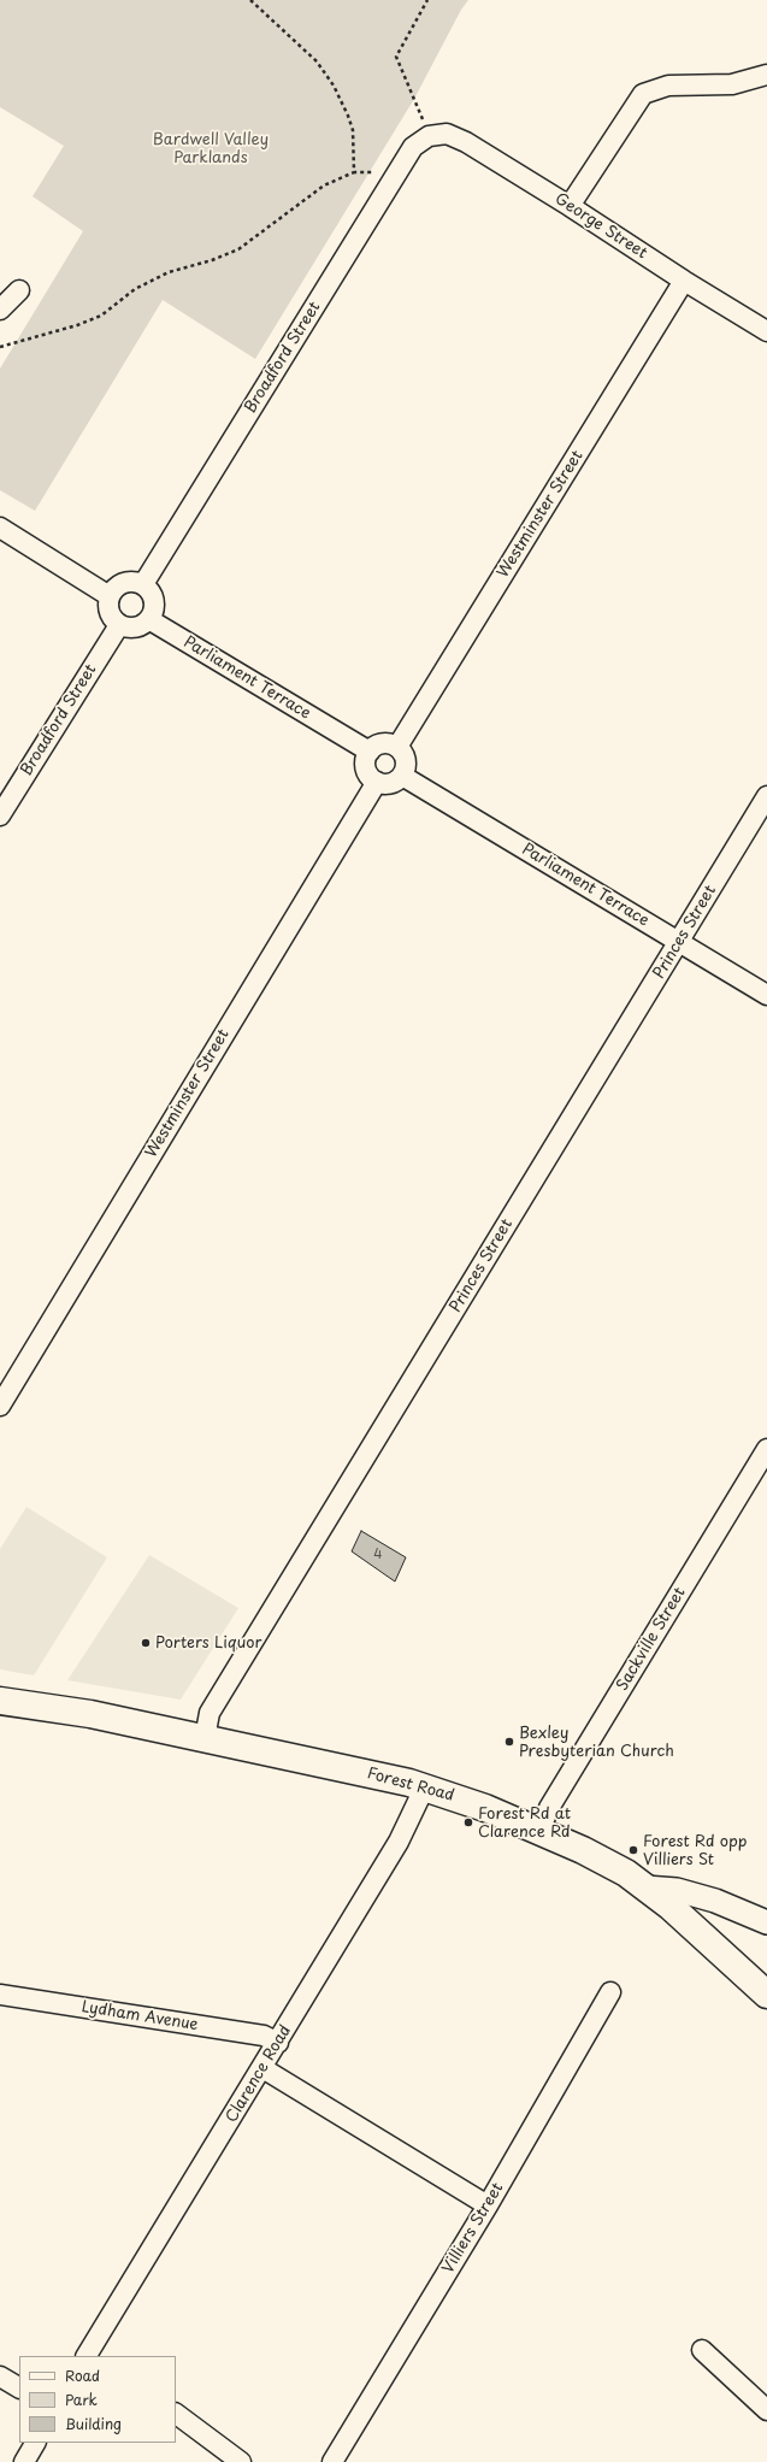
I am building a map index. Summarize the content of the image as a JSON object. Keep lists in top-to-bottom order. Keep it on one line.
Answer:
{"streets":{"main road":["Forest Road"],"street":["George Street","Broadford Street","Westminster Street","Parliament Terrace","Princes Street","Sackville Street","Lydham Avenue","Clarence Road","Villiers Street"]},"crossings":[["George Street","Broadford Street"],["George Street","Westminster Street"],["Broadford Street","Parliament Terrace"],["Westminster Street","Parliament Terrace"],["Parliament Terrace","Princes Street"],["Princes Street","Forest Road"],["Sackville Street","Forest Road"],["Forest Road","Clarence Road"],["Lydham Avenue","Clarence Road"]],"parks":["Bardwell Valley Parklands"],"places":["Porters Liquor","Bexley Presbyterian Church","Forest Rd at Clarence Rd","Forest Rd opp Villiers St"],"house_numbers":["4"],"legend":["Road","Park","Building"]}
